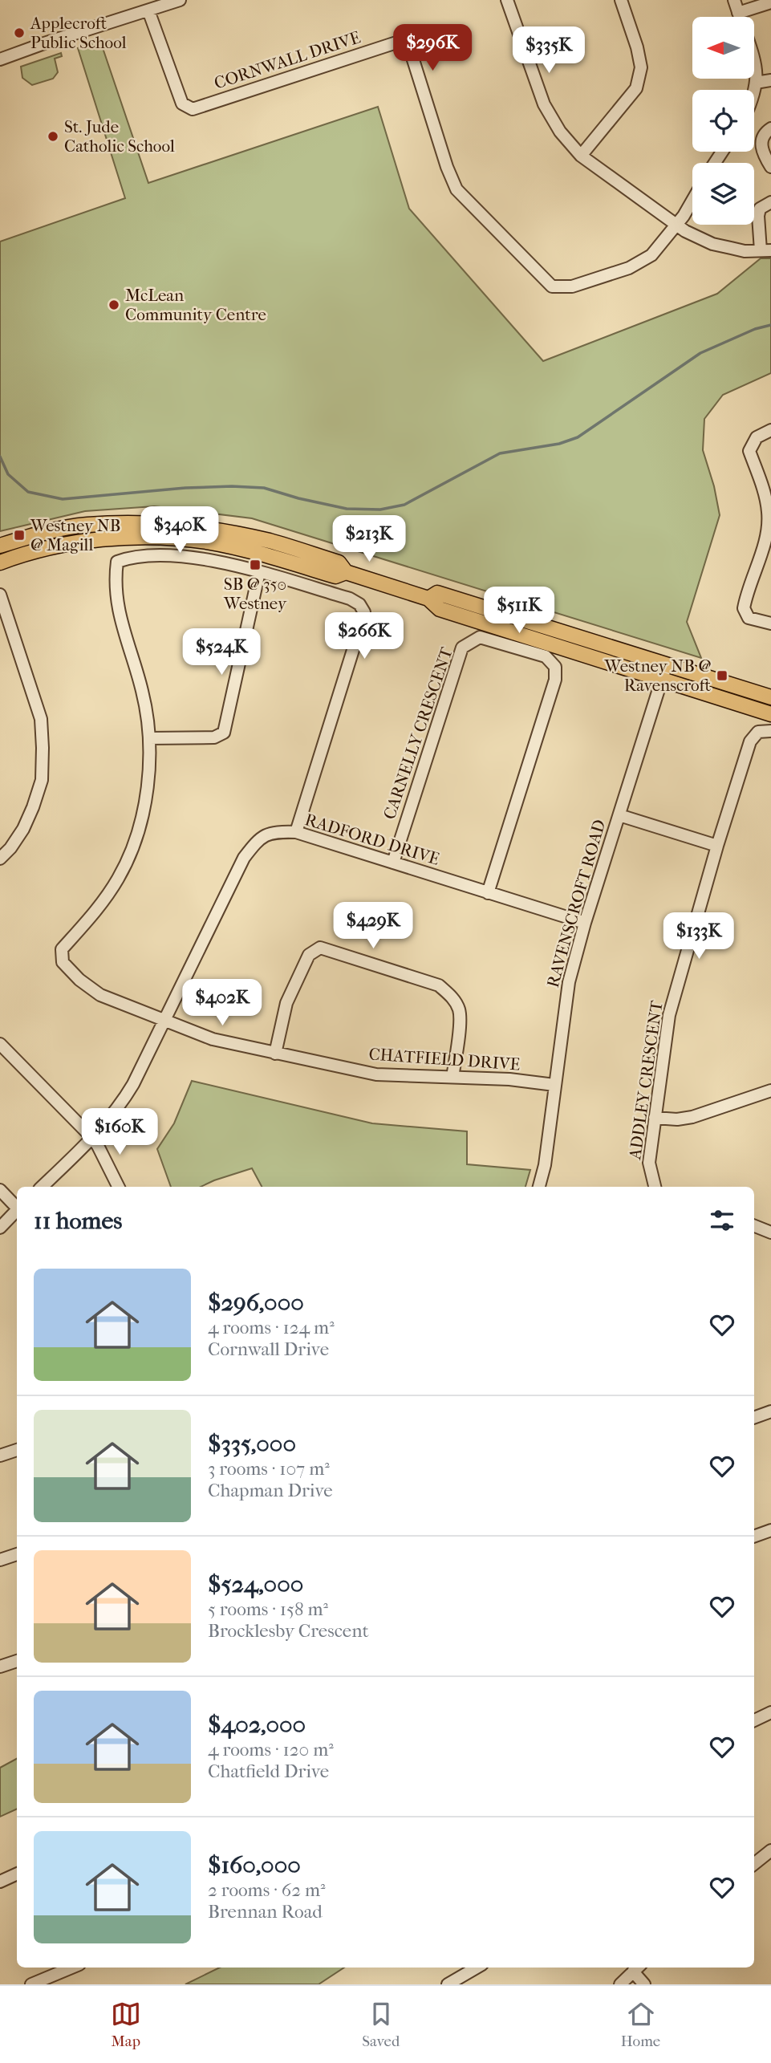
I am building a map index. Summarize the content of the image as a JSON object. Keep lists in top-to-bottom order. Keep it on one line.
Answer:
{"streets":{"street":["CORNWALL DRIVE","CARNELLY CRESCENT","RADFORD DRIVE","RAVENSCROFT ROAD","CHATFIELD DRIVE","ADDLEY CRESCENT"]},"crossings":[["CARNELLY CRESCENT","RADFORD DRIVE"],["RADFORD DRIVE","RAVENSCROFT ROAD"],["RADFORD DRIVE","CHATFIELD DRIVE"],["RAVENSCROFT ROAD","CHATFIELD DRIVE"]],"places":{"other":["Applecroft Public School","St. Jude Catholic School","McLean Community Centre"],"transit":["Westney NB @ Magill","SB @ 350 Westney","Westney NB @ Ravenscroft"]},"north":"left","page":{"price":["$296K","$335K","$340K","$213K","$511K","$266K","$524K","$429K","$133K","$402K","$160K"],"heading":"11 homes","list":[{"name":"$296,000","note":"4 rooms · 124 m² · Cornwall Drive"},{"name":"$335,000","note":"3 rooms · 107 m² · Chapman Drive"},{"name":"$524,000","note":"5 rooms · 158 m² · Brocklesby Crescent"},{"name":"$402,000","note":"4 rooms · 120 m² · Chatfield Drive"},{"name":"$160,000","note":"2 rooms · 62 m² · Brennan Road"}],"tabs":["Map","Saved","Home"]}}
